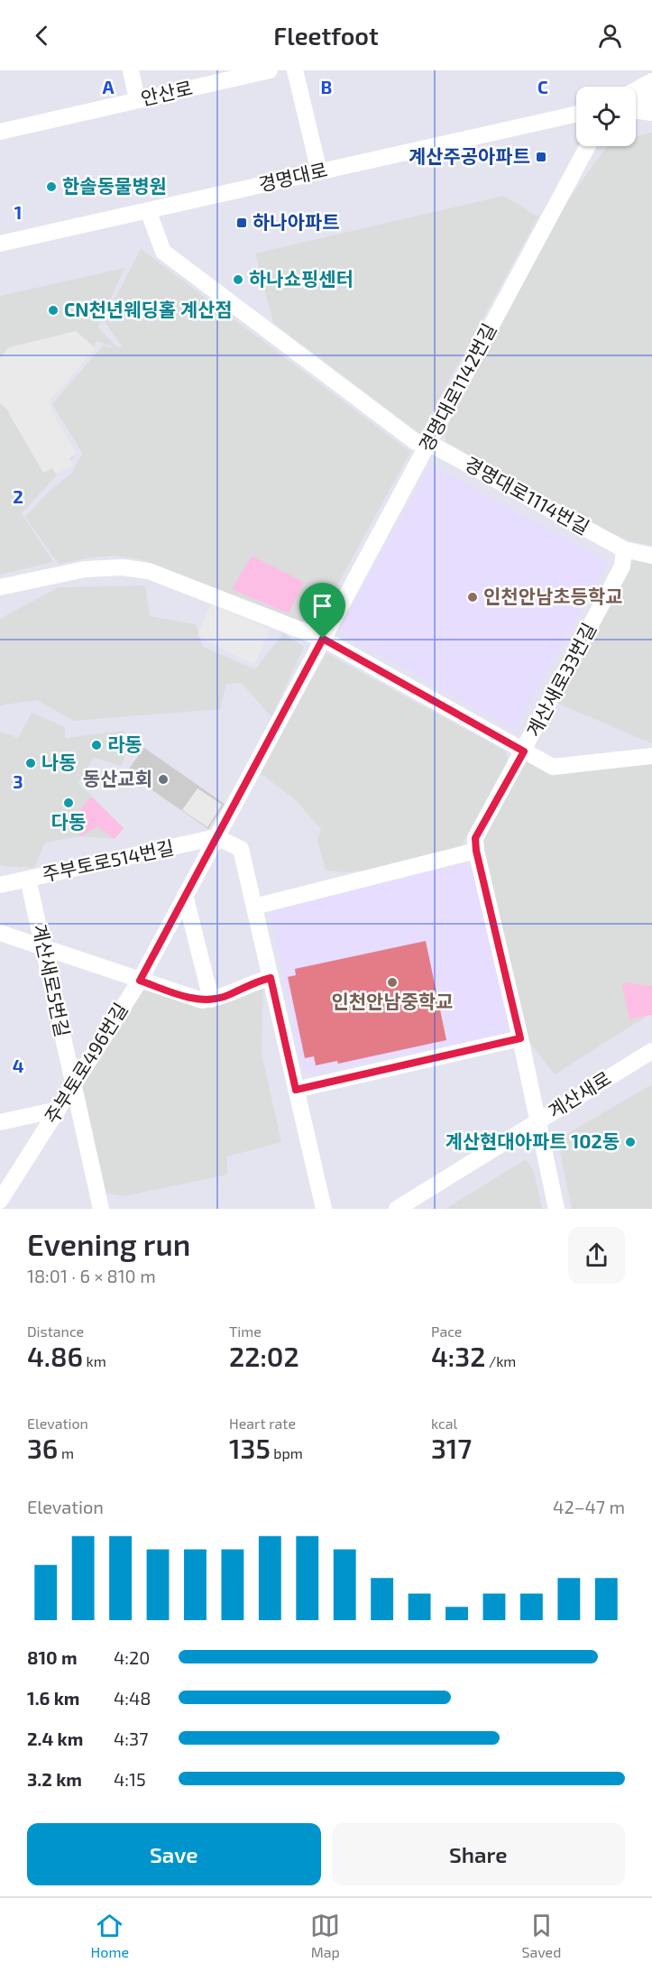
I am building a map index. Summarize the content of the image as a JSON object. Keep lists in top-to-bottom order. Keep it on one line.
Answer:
{"streets":{"street":["안산로","경명대로","경명대로1142번길","경명대로1114번길","계산새로33번길","주부토로514번길","계산새로5번길","주부토로496번길","계산새로"]},"crossings":[["경명대로","경명대로1114번길"],["경명대로1142번길","경명대로1114번길"],["경명대로1142번길","주부토로496번길"],["경명대로1114번길","계산새로33번길"],["계산새로33번길","계산새로"],["주부토로514번길","계산새로5번길"],["주부토로514번길","주부토로496번길"],["계산새로5번길","주부토로496번길"]],"places":{"transit":["계산주공아파트","하나아파트"],"other":["한솔동물병원","하나쇼핑센터","CN천년웨딩홀 계산점","인천안남초등학교","라동","나동","동산교회","다동","인천안남중학교","계산현대아파트 102동"]},"page":{"header":"Fleetfoot","heading":["Evening run","18:01 · 6 × 810 m"],"stats":[["Distance","4.86 km"],["Time","22:02"],["Pace","4:32 /km"],["Elevation","36 m"],["Heart rate","135 bpm"],["kcal","317"]],"chart":["Elevation","42–47 m"],"list":[{"name":"810 m","note":"4:20"},{"name":"1.6 km","note":"4:48"},{"name":"2.4 km","note":"4:37"},{"name":"3.2 km","note":"4:15"}],"buttons":["Save","Share"],"tabs":["Home","Map","Saved"]},"grid":{"columns":["A","B","C"],"rows":["1","2","3","4"]}}
